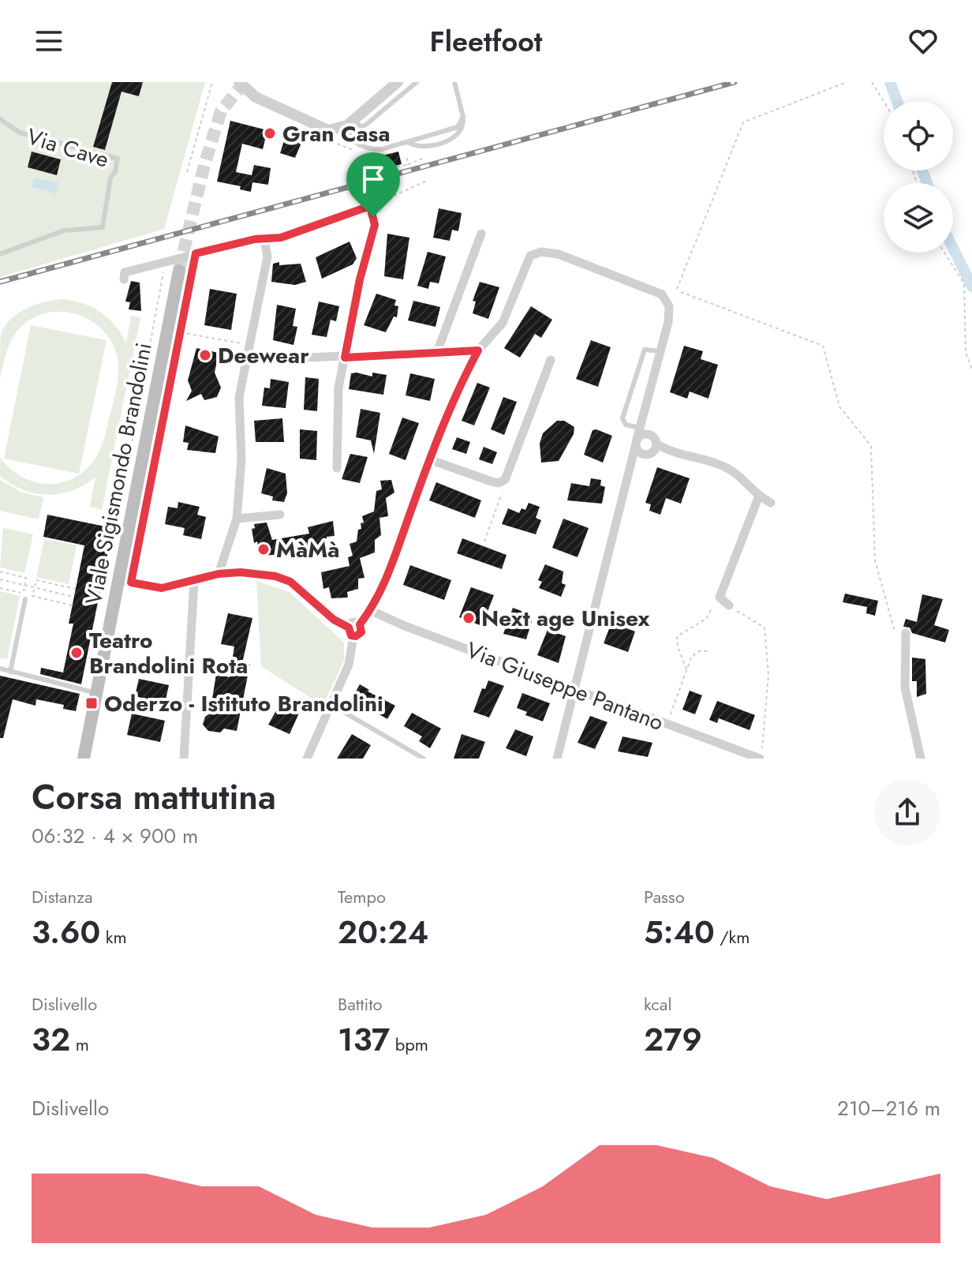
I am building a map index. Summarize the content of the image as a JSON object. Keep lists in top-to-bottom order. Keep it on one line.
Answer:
{"streets":{"main road":["Viale Sigismondo Brandolini"],"street":["Via Giuseppe Pantano"],"lane":["Via Cave"]},"places":{"other":["Gran Casa","Deewear","MàMà","Next age Unisex","Teatro Brandolini Rota"],"transit":["Oderzo - Istituto Brandolini"]},"page":{"header":"Fleetfoot","heading":["Corsa mattutina","06:32 · 4 × 900 m"],"stats":[["Distanza","3.60 km"],["Tempo","20:24"],["Passo","5:40 /km"],["Dislivello","32 m"],["Battito","137 bpm"],["kcal","279"]],"chart":["Dislivello","210–216 m"]}}
